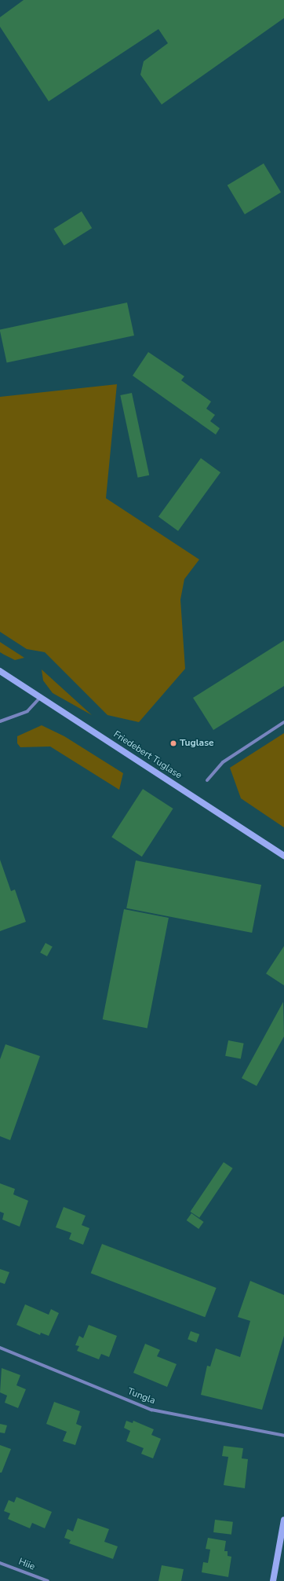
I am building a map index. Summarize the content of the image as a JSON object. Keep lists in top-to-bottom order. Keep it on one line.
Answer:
{"streets":{"street":["Friedebert Tuglase","Tungla","Hiie"]},"places":["Tuglase"]}
